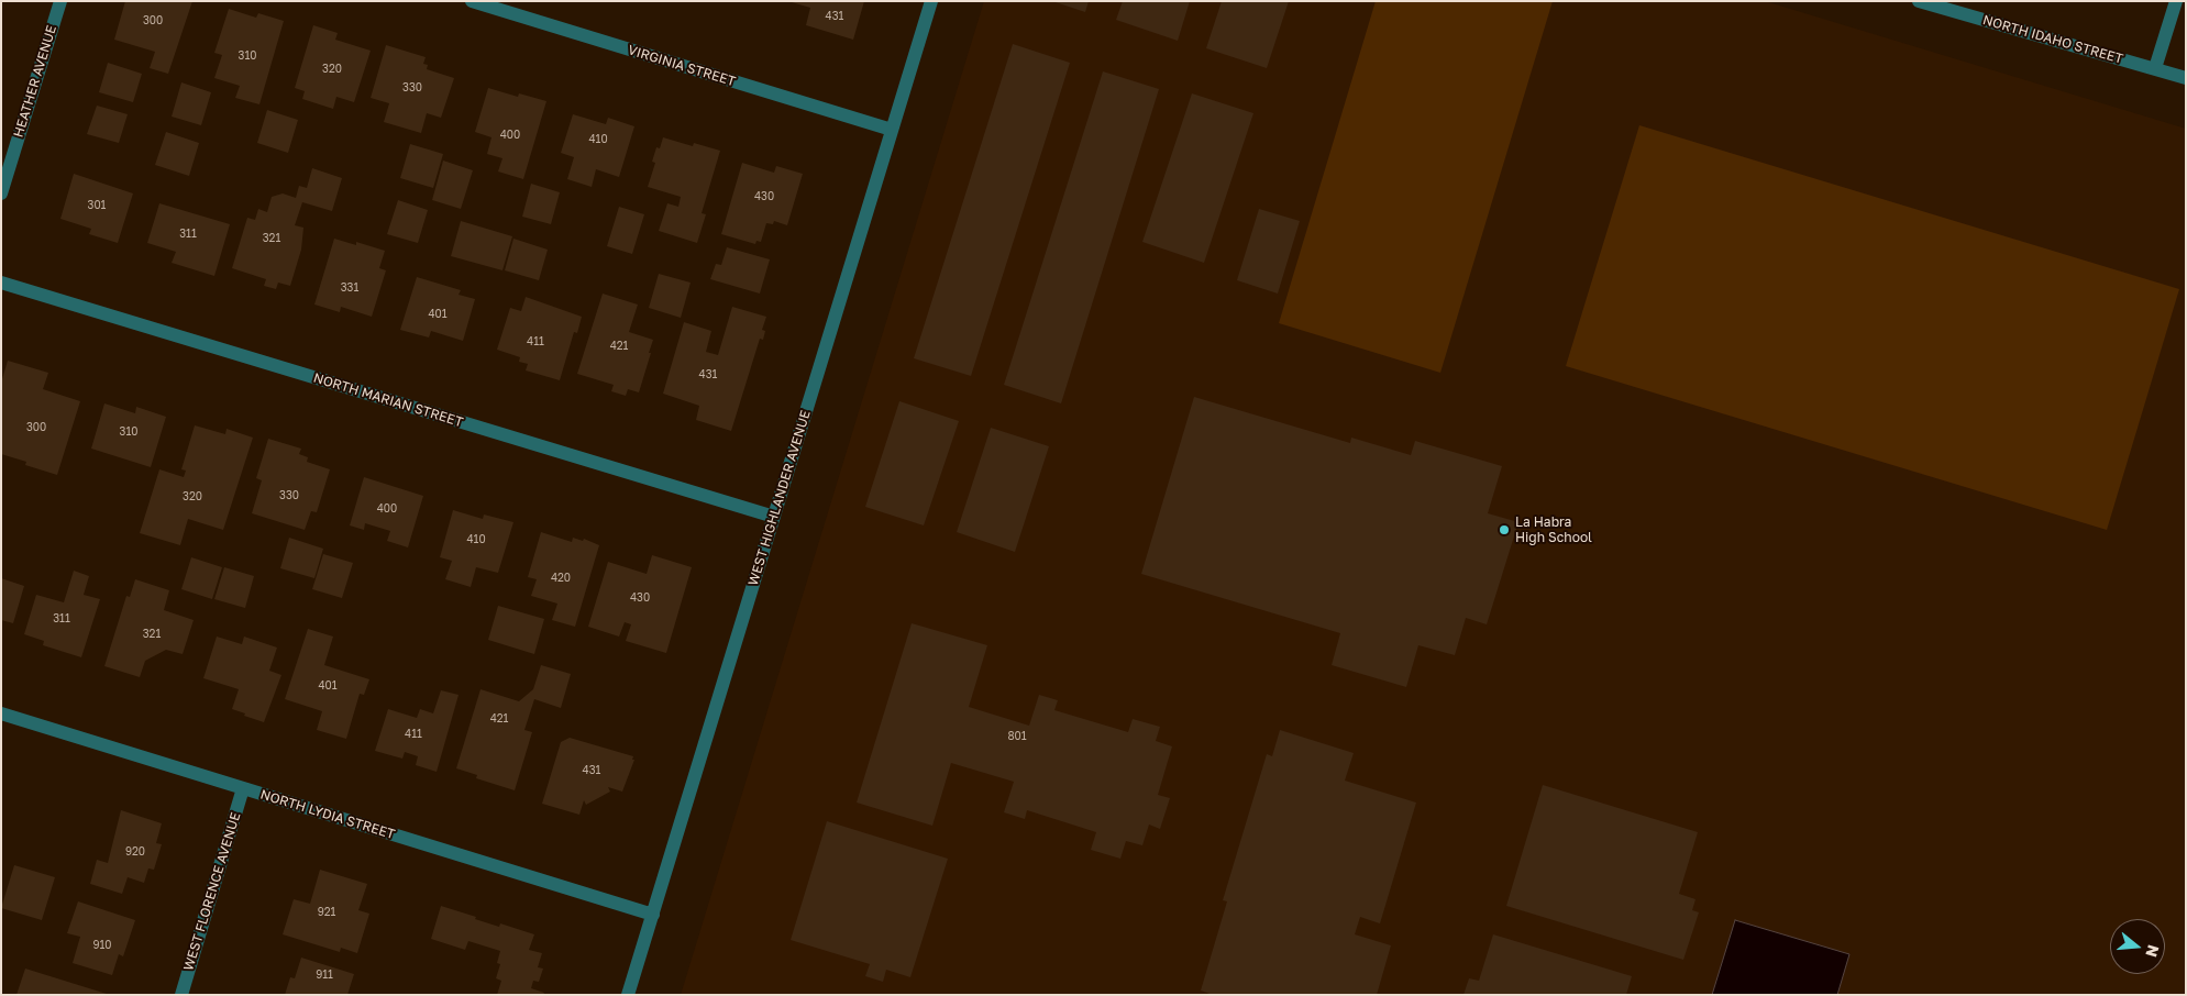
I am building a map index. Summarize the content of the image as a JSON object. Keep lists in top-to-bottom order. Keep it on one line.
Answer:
{"streets":{"street":["NORTH IDAHO STREET","VIRGINIA STREET","HEATHER AVENUE","NORTH MARIAN STREET","WEST HIGHLANDER AVENUE","NORTH LYDIA STREET","WEST FLORENCE AVENUE"]},"crossings":[["VIRGINIA STREET","WEST HIGHLANDER AVENUE"],["NORTH MARIAN STREET","WEST HIGHLANDER AVENUE"],["WEST HIGHLANDER AVENUE","NORTH LYDIA STREET"],["NORTH LYDIA STREET","WEST FLORENCE AVENUE"]],"places":["La Habra High School"],"house_numbers":["431","300","310","320","330","400","410","430","301","311","321","331","401","411","421","431","300","310","330","320","400","410","420","430","311","321","401","421","411","801","431","920","921","910","911"],"north":"right"}
